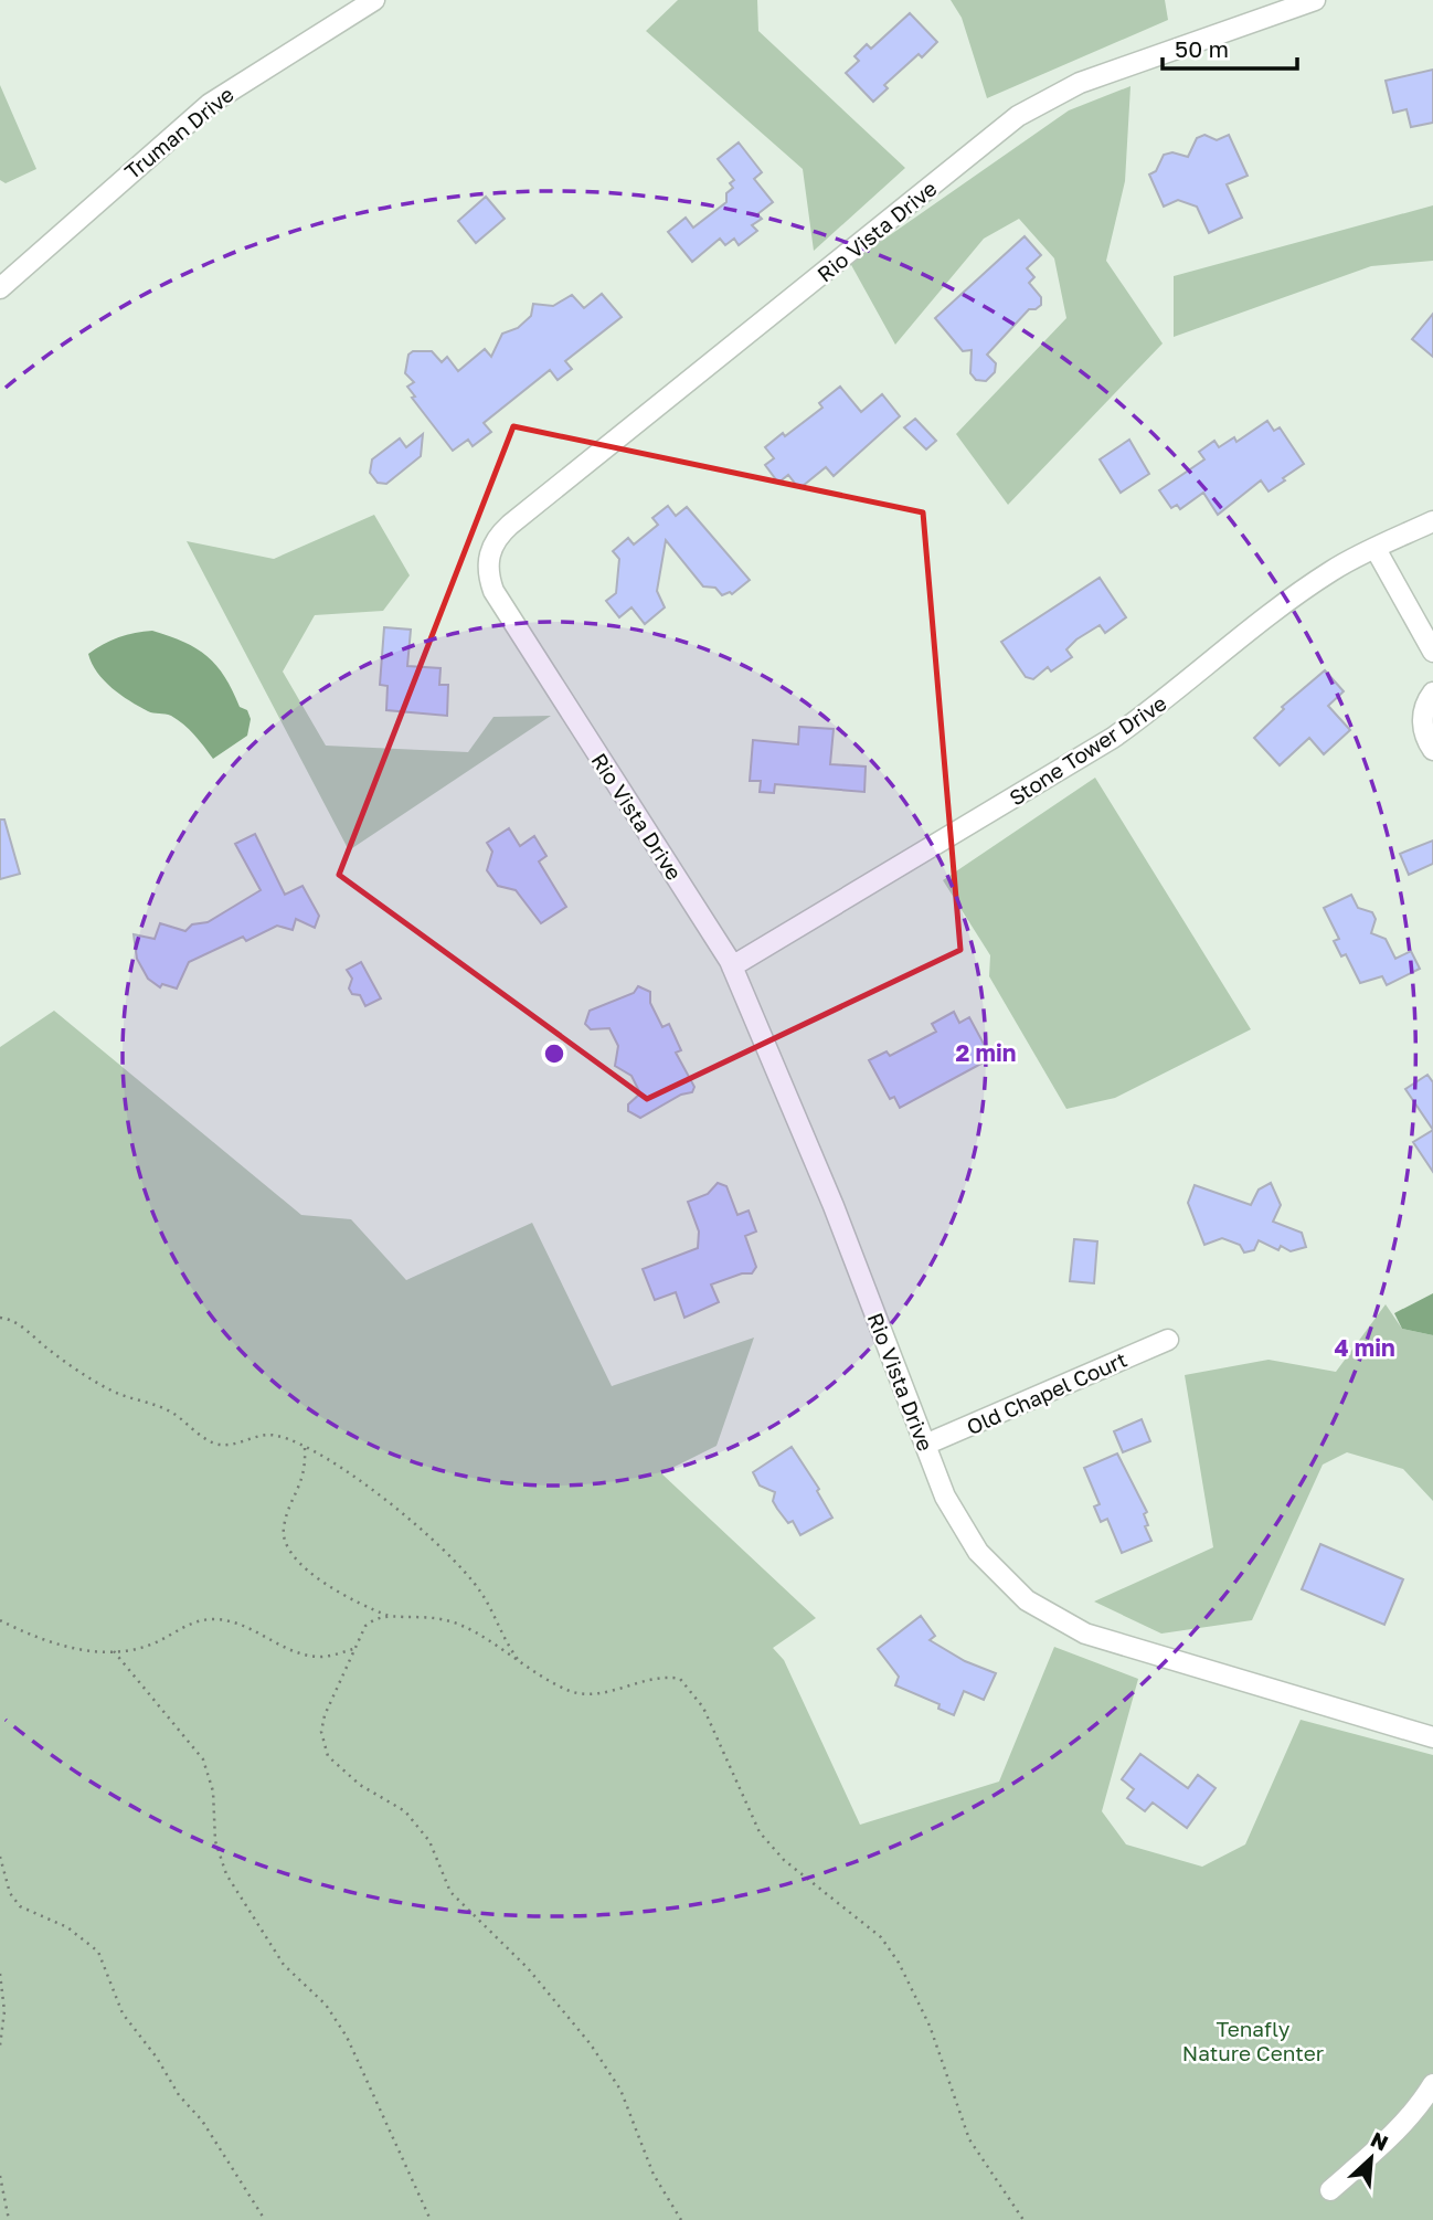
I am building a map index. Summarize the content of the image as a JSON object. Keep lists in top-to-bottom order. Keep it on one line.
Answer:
{"streets":{"street":["Truman Drive","Rio Vista Drive","Stone Tower Drive","Old Chapel Court"]},"crossings":[["Rio Vista Drive","Stone Tower Drive"],["Rio Vista Drive","Old Chapel Court"]],"parks":["Tenafly Nature Center"],"scale_bar":"50 m","north":"top right","rings":["2 min","4 min"]}
